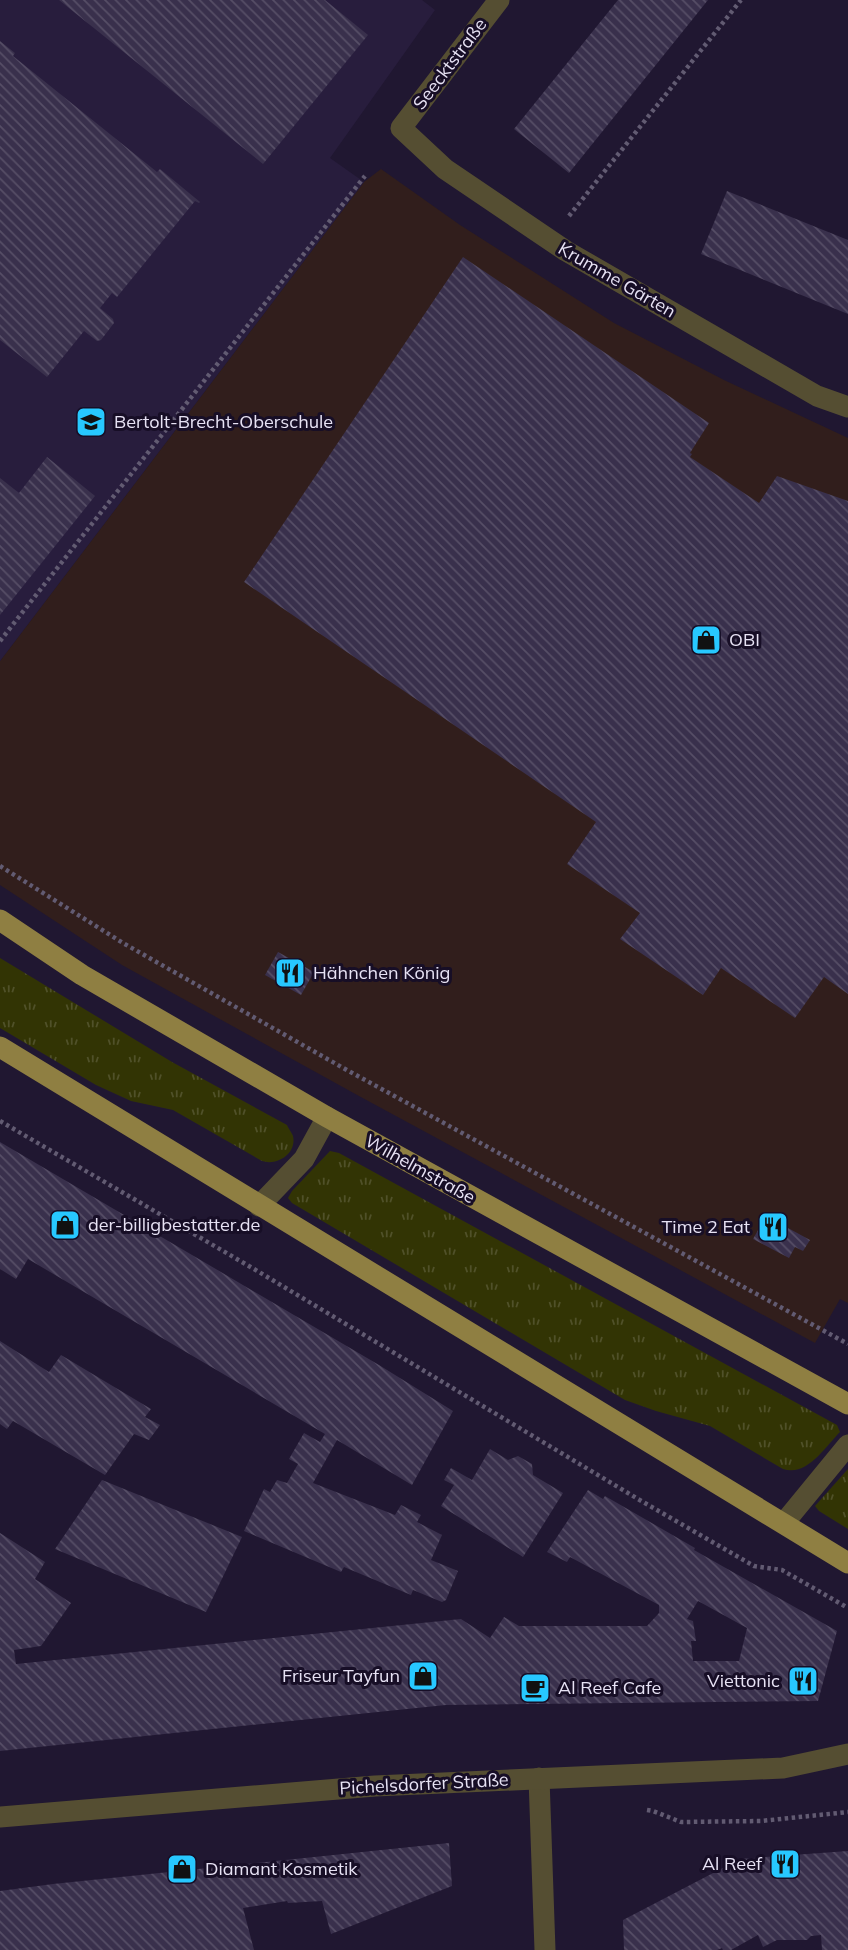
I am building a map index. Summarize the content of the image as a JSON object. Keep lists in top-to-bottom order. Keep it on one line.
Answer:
{"streets":{"main road":["Wilhelmstraße"],"street":["Seecktstraße","Krumme Gärten","Pichelsdorfer Straße"]},"crossings":[["Seecktstraße","Krumme Gärten"]],"places":{"school or university":["Bertolt-Brecht-Oberschule"],"shop":["OBI","der-billigbestatter.de","Friseur Tayfun","Diamant Kosmetik"],"restaurant":["Hähnchen König","Time 2 Eat","Viettonic","Al Reef"],"cafe":["Al Reef Cafe"]}}
